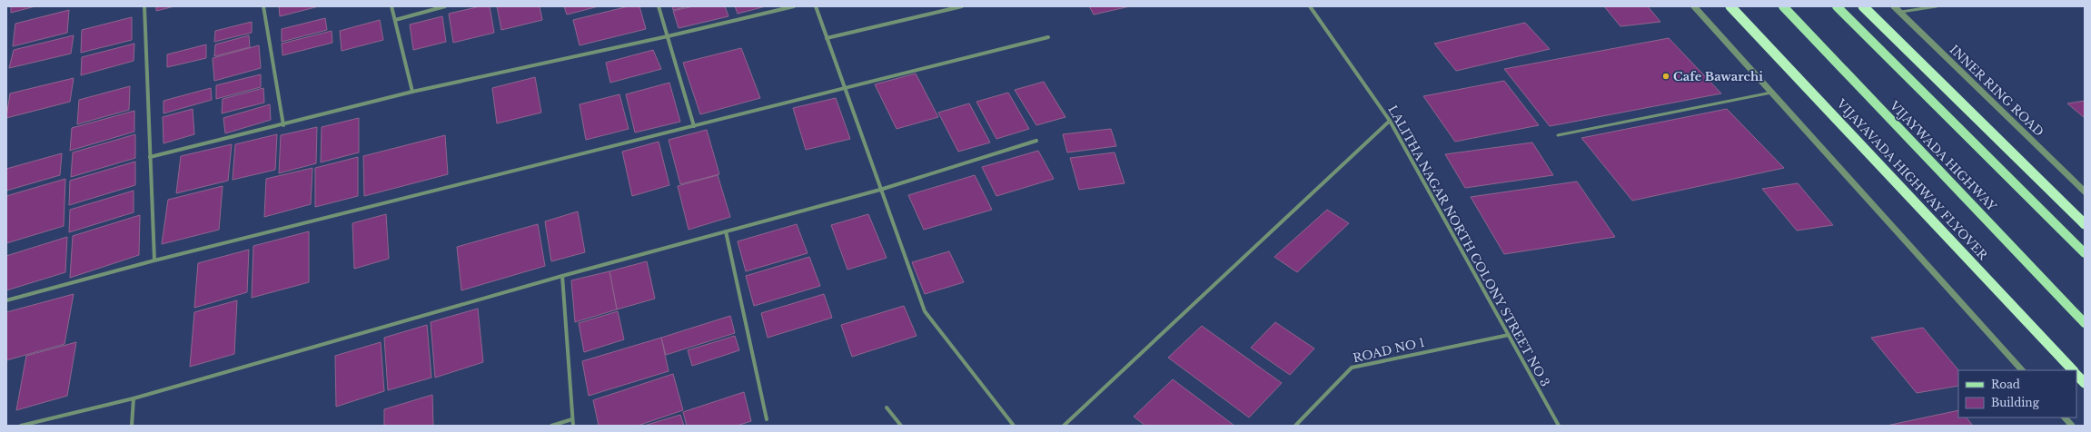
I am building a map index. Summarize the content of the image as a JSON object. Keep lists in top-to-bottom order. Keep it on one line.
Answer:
{"streets":{"highway":["VIJAYAVADA HIGHWAY FLYOVER"],"main road":["VIJAYWADA HIGHWAY"],"street":["INNER RING ROAD","LALITHA NAGAR NORTH COLONY STREET NO 3","ROAD NO 1"]},"crossings":[["LALITHA NAGAR NORTH COLONY STREET NO 3","ROAD NO 1"]],"places":["Cafe Bawarchi"],"legend":["Road","Building"]}
